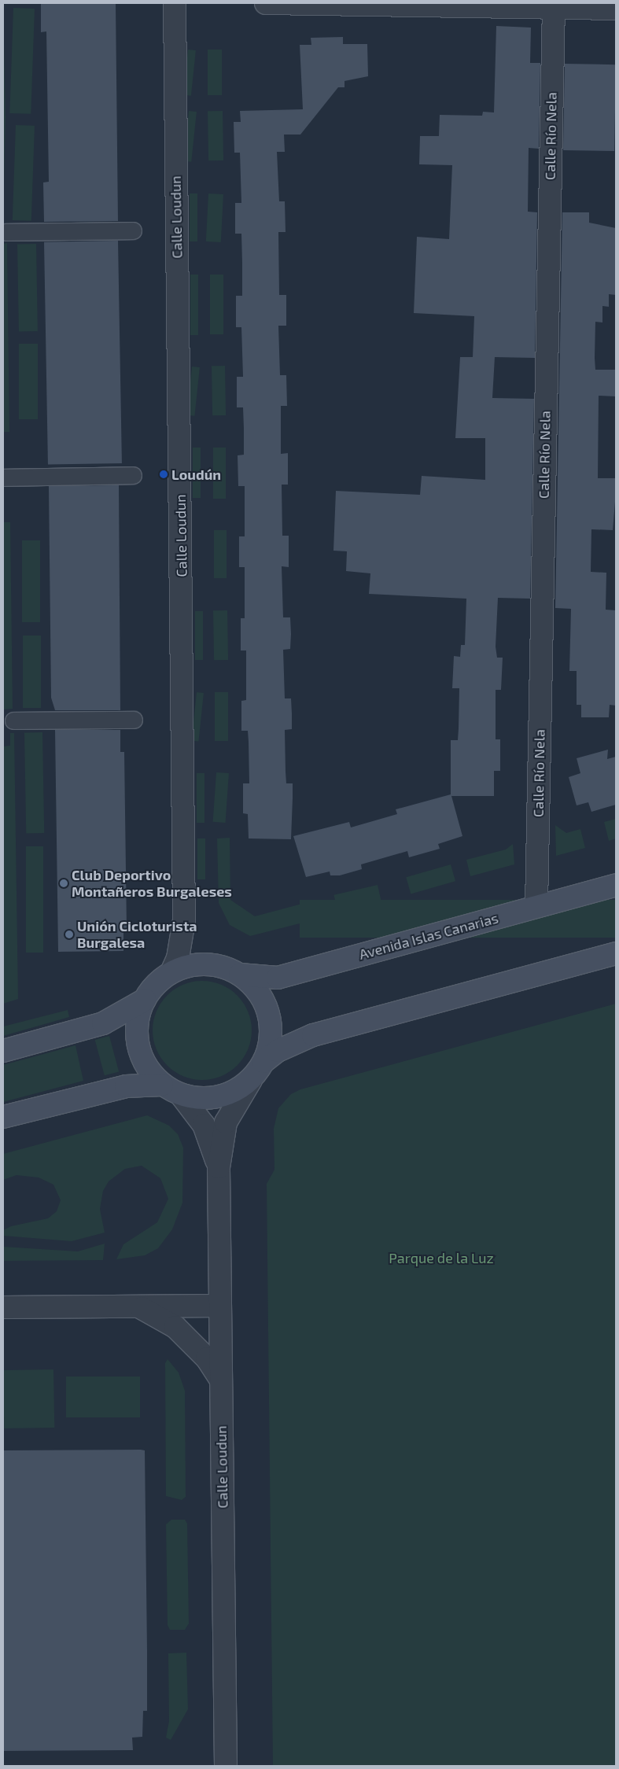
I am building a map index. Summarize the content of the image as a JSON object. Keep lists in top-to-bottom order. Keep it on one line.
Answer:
{"streets":{"main road":["Avenida Islas Canarias"],"street":["Calle Río Nela","Calle Loudun"]},"crossings":[["Calle Río Nela","Avenida Islas Canarias"],["Calle Loudun","Avenida Islas Canarias"]],"parks":["Parque de la Luz"],"places":["Loudún","Club Deportivo Montañeros Burgaleses","Unión Cicloturista Burgalesa"]}
